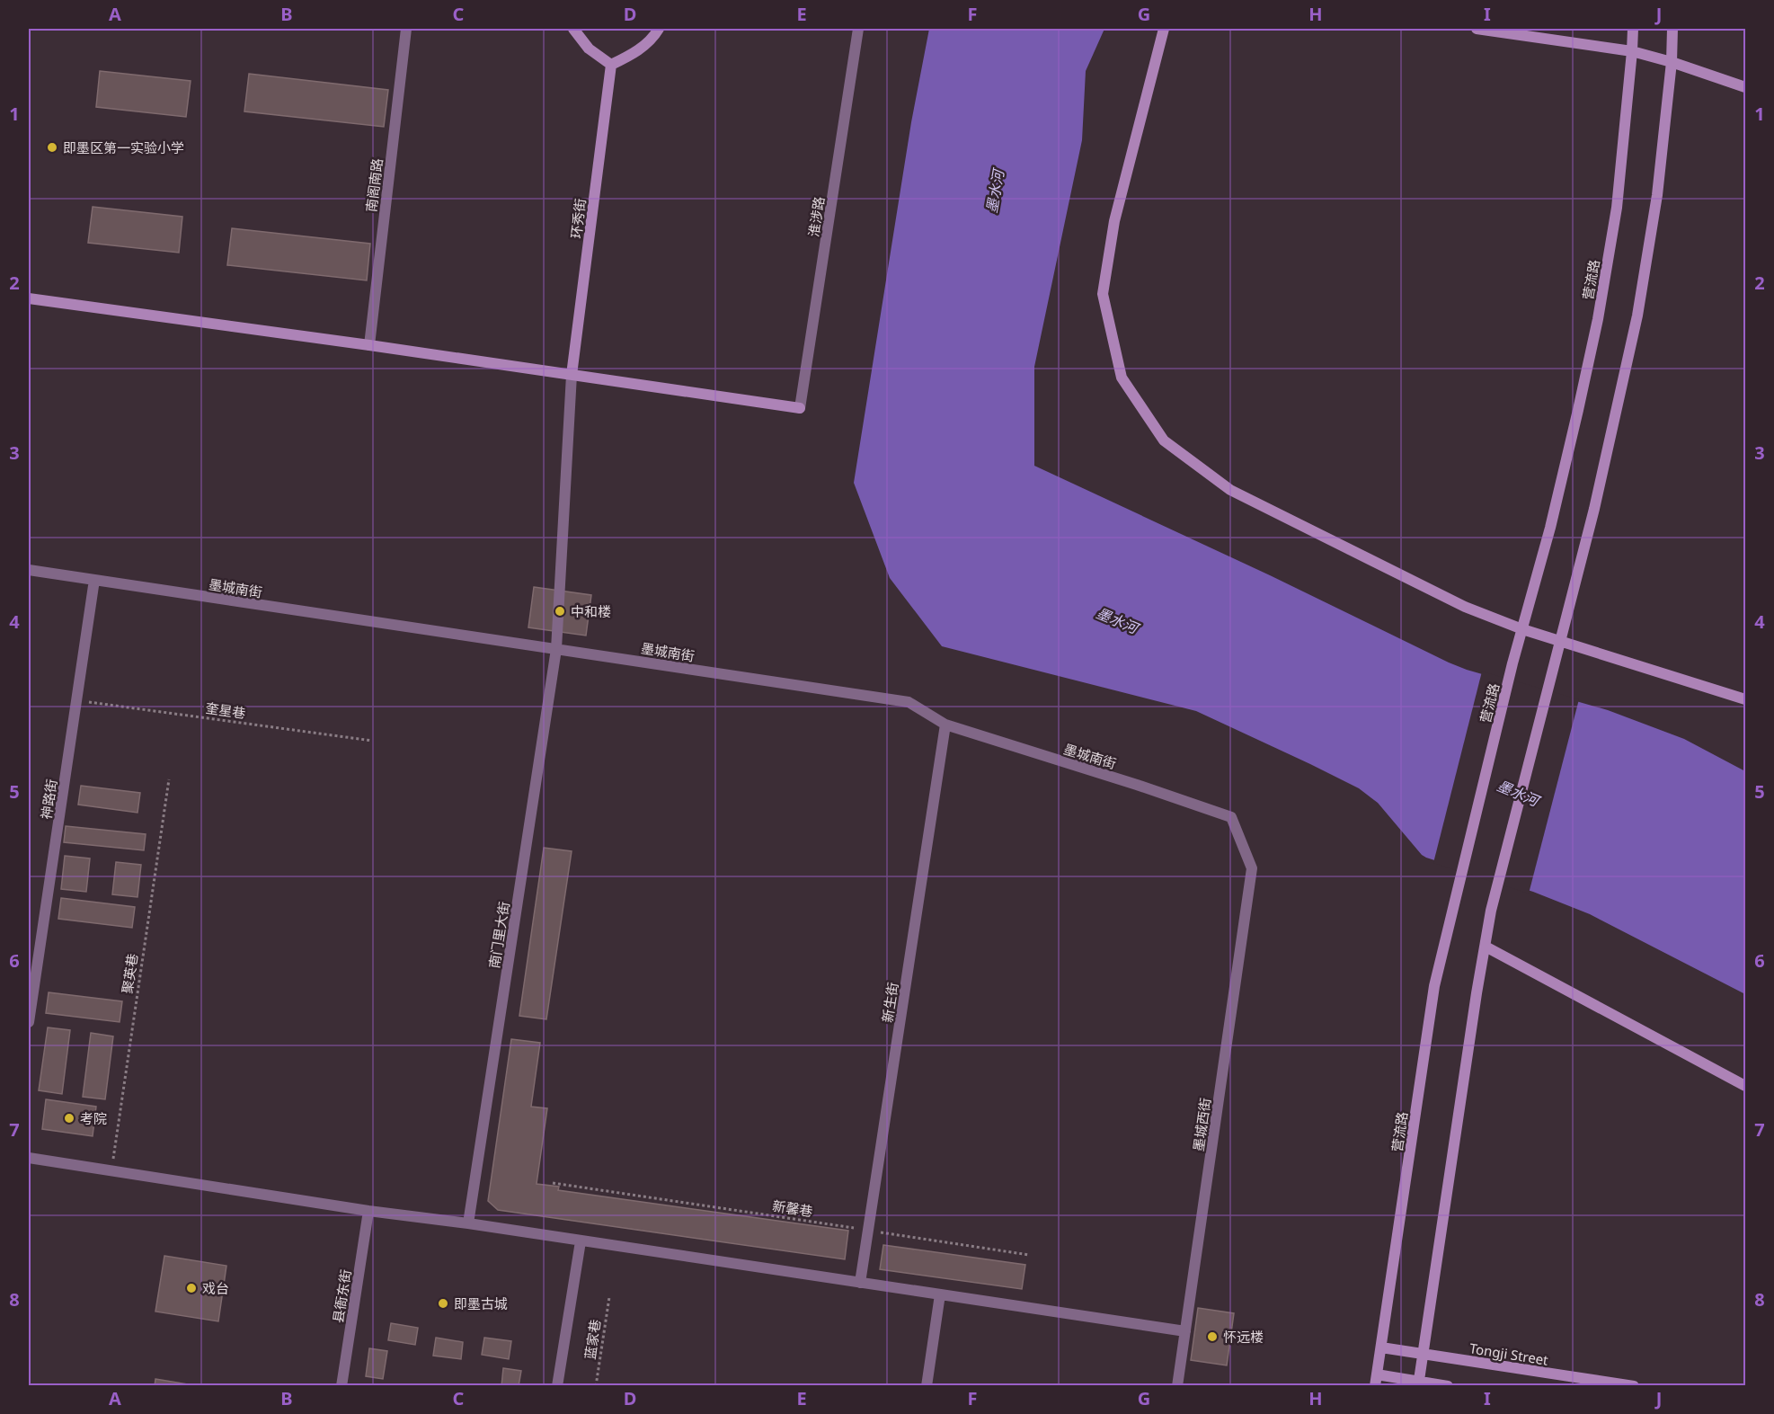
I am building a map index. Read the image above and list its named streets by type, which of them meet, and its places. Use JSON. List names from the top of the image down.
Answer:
{
  "streets": {
    "street": [
      "南阁南路",
      "淮涉路",
      "环秀街",
      "营流路",
      "墨城南街",
      "神路街",
      "南门里大街",
      "新生街",
      "墨城西街",
      "县衙东街",
      "Tongji Street"
    ],
    "path": [
      "奎星巷",
      "聚英巷",
      "新馨巷",
      "蓝家巷"
    ]
  },
  "crossings": [
    ["淮涉路", "环秀街"],
    ["淮涉路", "南门里大街"],
    ["环秀街", "南门里大街"],
    ["营流路", "Tongji Street"],
    ["墨城南街", "神路街"],
    ["墨城南街", "南门里大街"],
    ["墨城南街", "新生街"],
    ["墨城南街", "墨城西街"],
    ["奎星巷", "神路街"],
    ["新生街", "新馨巷"]
  ],
  "water": ["墨水河"],
  "places": [
    "即墨区第一实验小学",
    "中和楼",
    "考院",
    "戏台",
    "即墨古城",
    "怀远楼"
  ],
  "grid": {
    "columns": [
      "A",
      "B",
      "C",
      "D",
      "E",
      "F",
      "G",
      "H",
      "I",
      "J"
    ],
    "rows": [
      "1",
      "2",
      "3",
      "4",
      "5",
      "6",
      "7",
      "8"
    ]
  }
}
